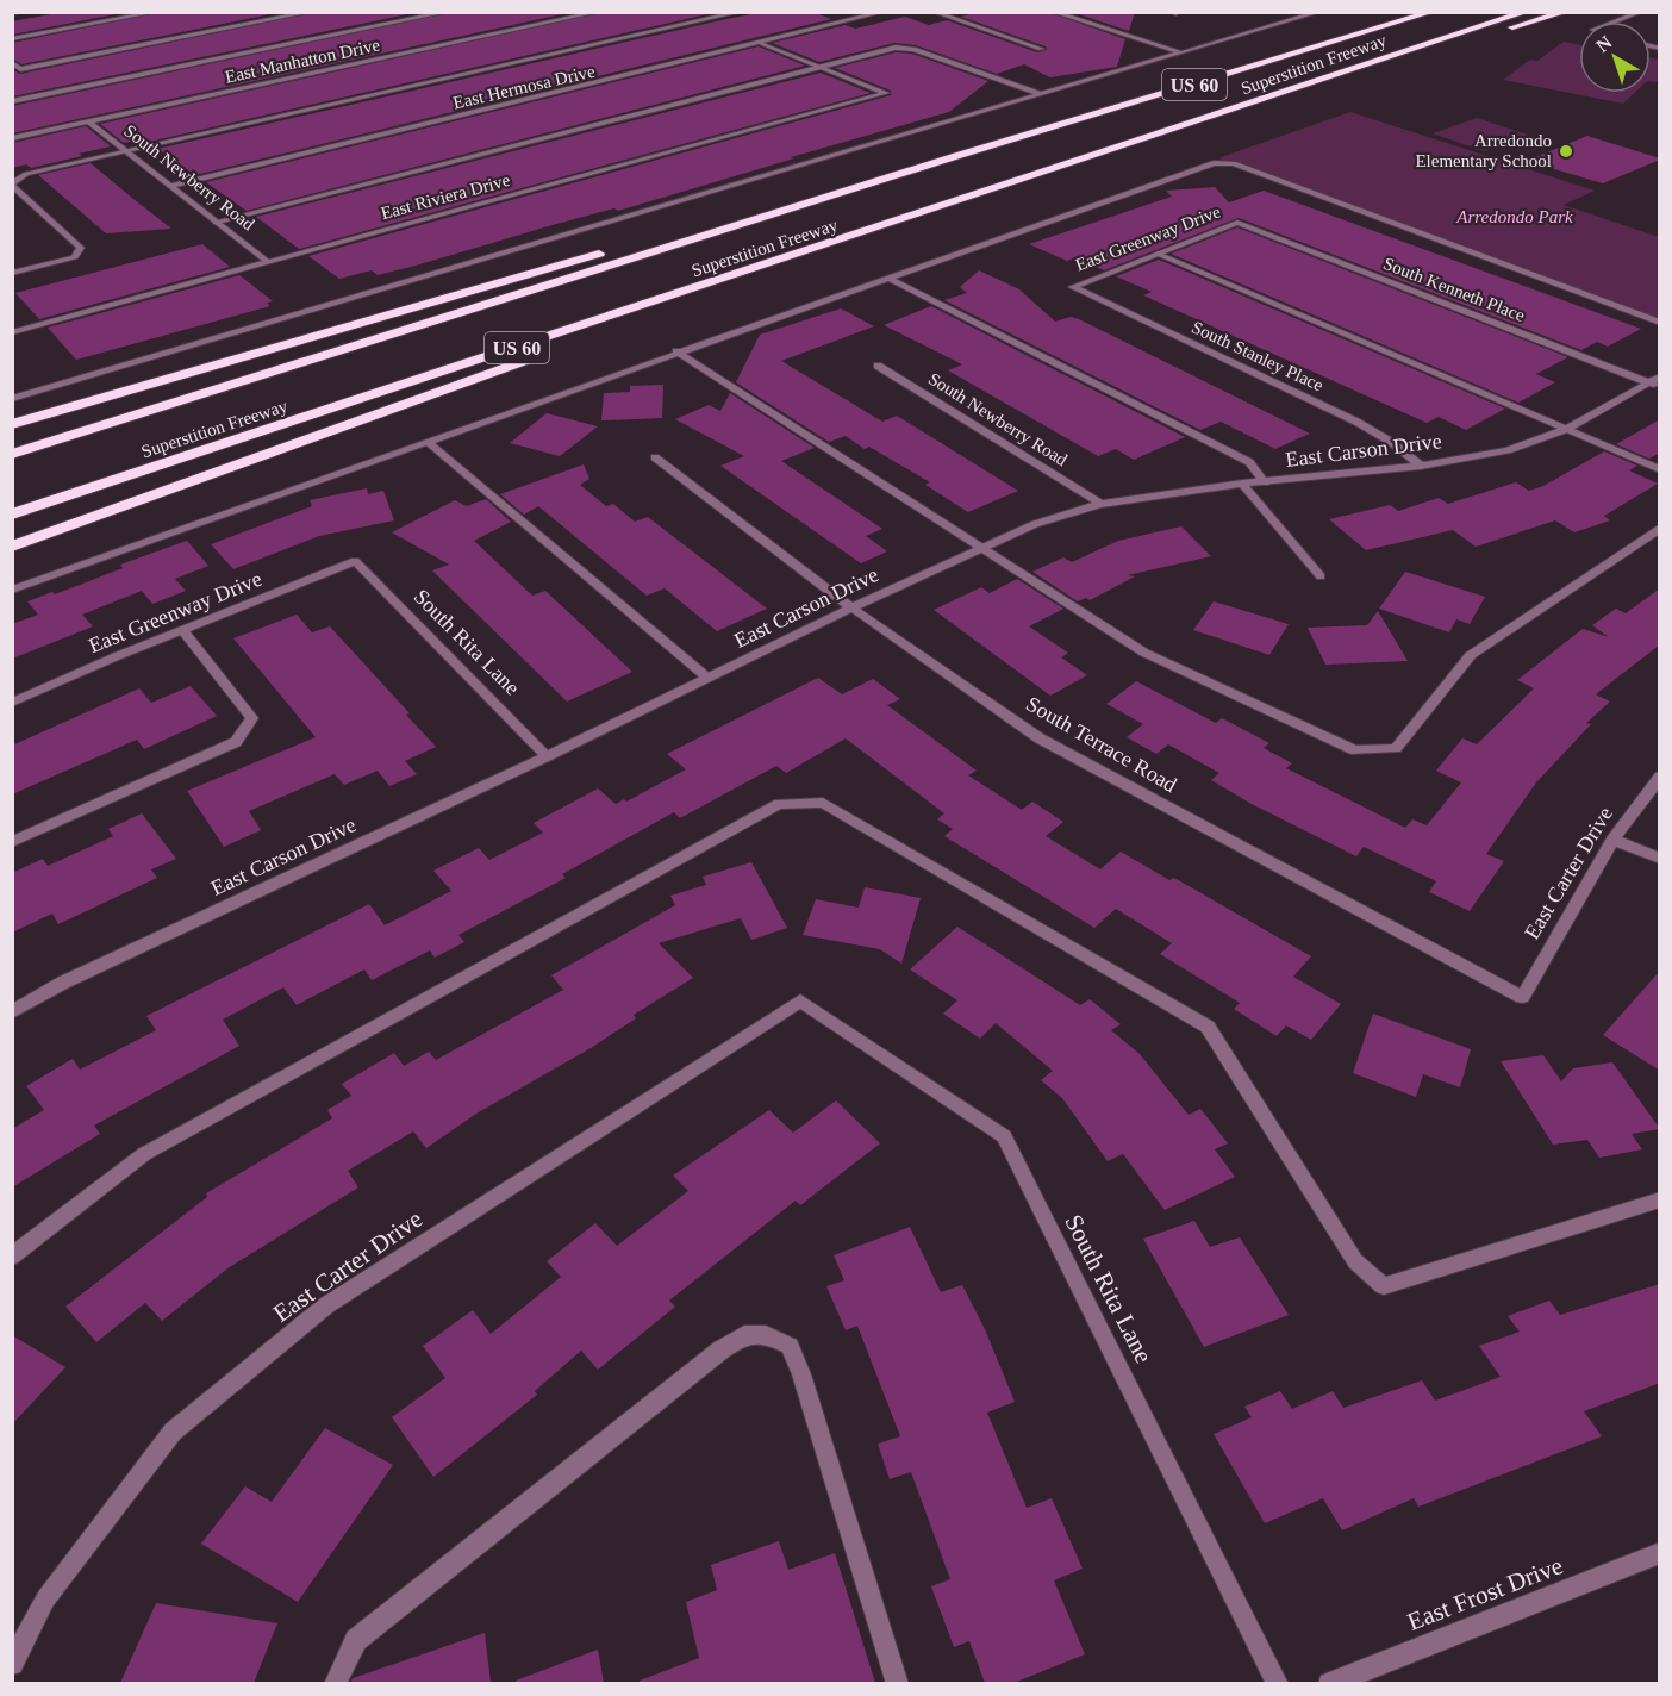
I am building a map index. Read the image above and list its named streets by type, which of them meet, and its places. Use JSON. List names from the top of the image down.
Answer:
{
  "streets": {
    "highway": ["Superstition Freeway", "US 60"],
    "street": [
      "East Manhatton Drive",
      "East Hermosa Drive",
      "South Newberry Road",
      "East Riviera Drive",
      "East Greenway Drive",
      "South Kenneth Place",
      "South Stanley Place",
      "East Carson Drive",
      "South Rita Lane",
      "South Terrace Road",
      "East Carter Drive",
      "East Frost Drive"
    ]
  },
  "crossings": [
    ["East Manhatton Drive", "South Newberry Road"],
    ["East Hermosa Drive", "South Newberry Road"],
    ["South Newberry Road", "East Riviera Drive"],
    ["South Newberry Road", "East Carson Drive"],
    ["East Greenway Drive", "South Kenneth Place"],
    ["East Greenway Drive", "South Stanley Place"],
    ["East Greenway Drive", "South Rita Lane"],
    ["South Kenneth Place", "East Carson Drive"],
    ["South Stanley Place", "East Carson Drive"],
    ["East Carson Drive", "South Rita Lane"],
    ["East Carson Drive", "South Terrace Road"],
    ["South Rita Lane", "East Carter Drive"],
    ["South Terrace Road", "East Carter Drive"]
  ],
  "parks": ["Arredondo Park"],
  "places": ["Arredondo Elementary School"],
  "north": "top left"
}
